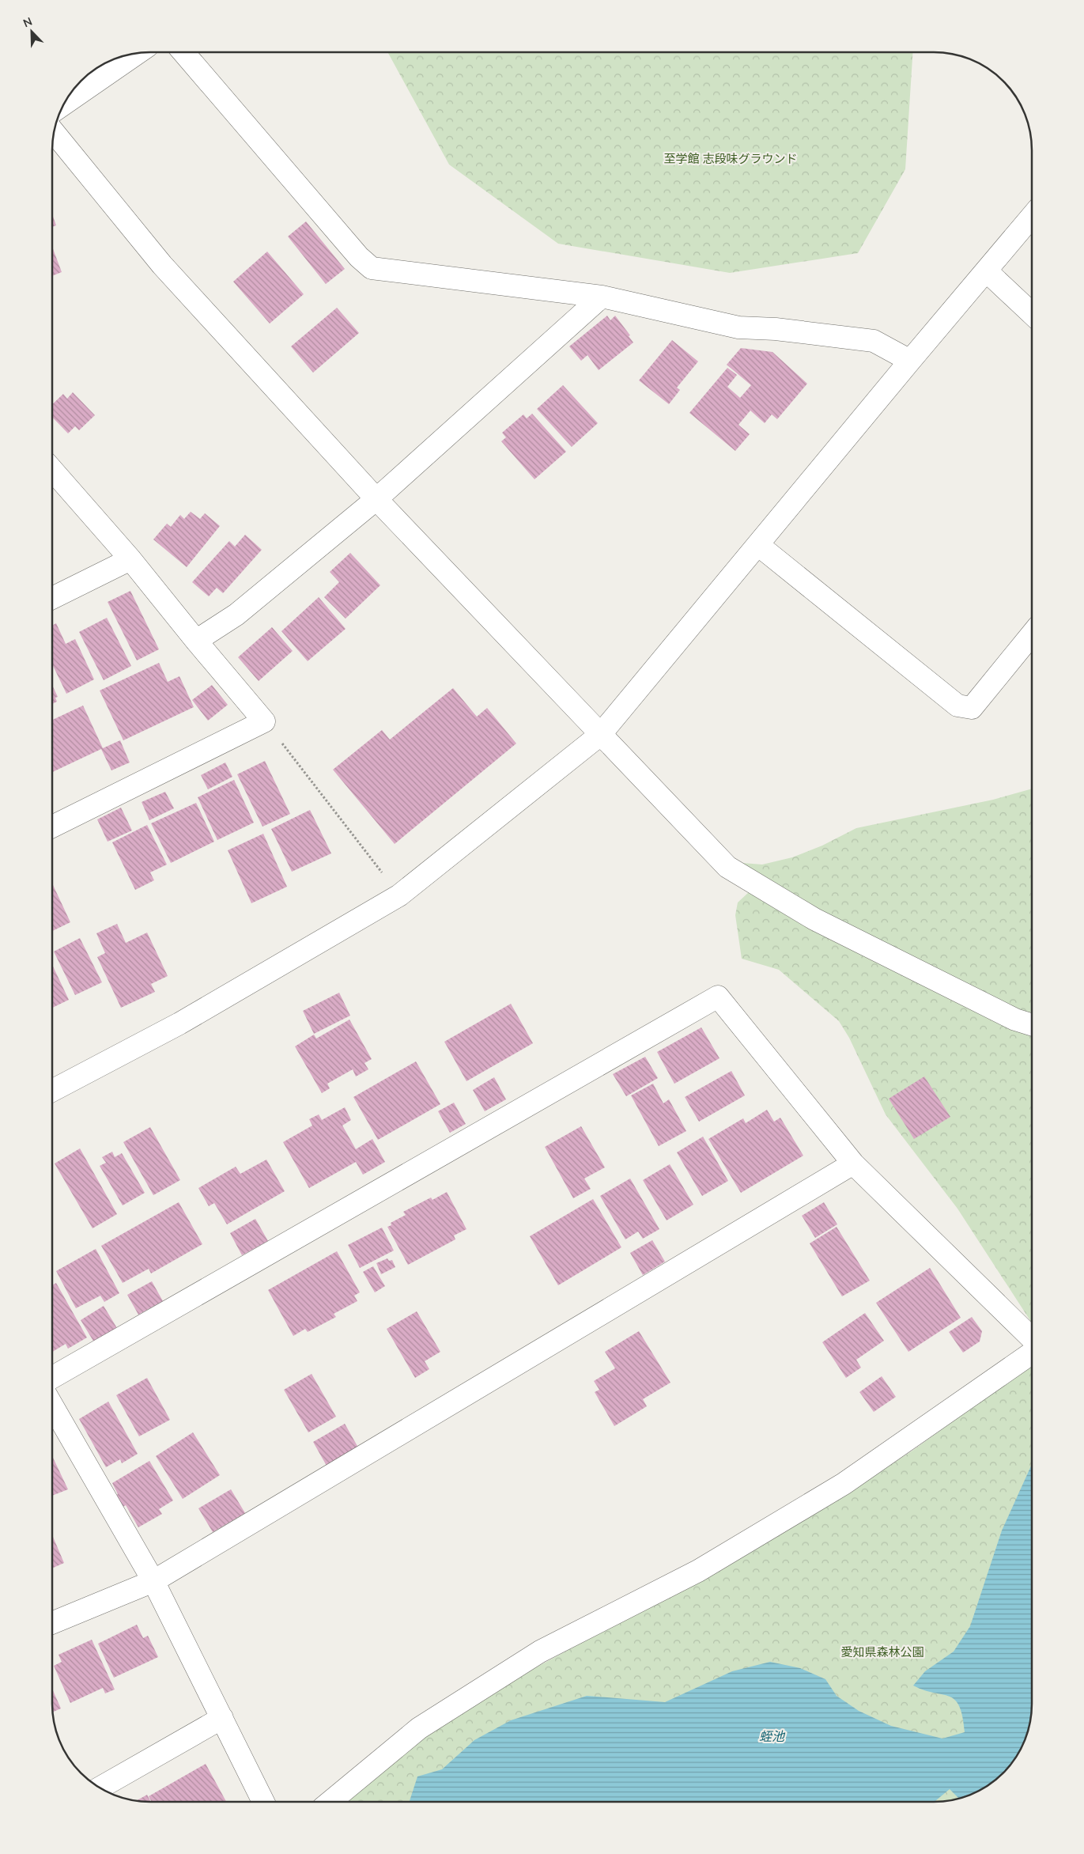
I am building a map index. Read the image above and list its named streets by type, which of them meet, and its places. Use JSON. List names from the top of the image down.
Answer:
{
  "water": ["蛭池"],
  "parks": ["至学館 志段味グラウンド", "愛知県森林公園"],
  "north": "top left"
}
